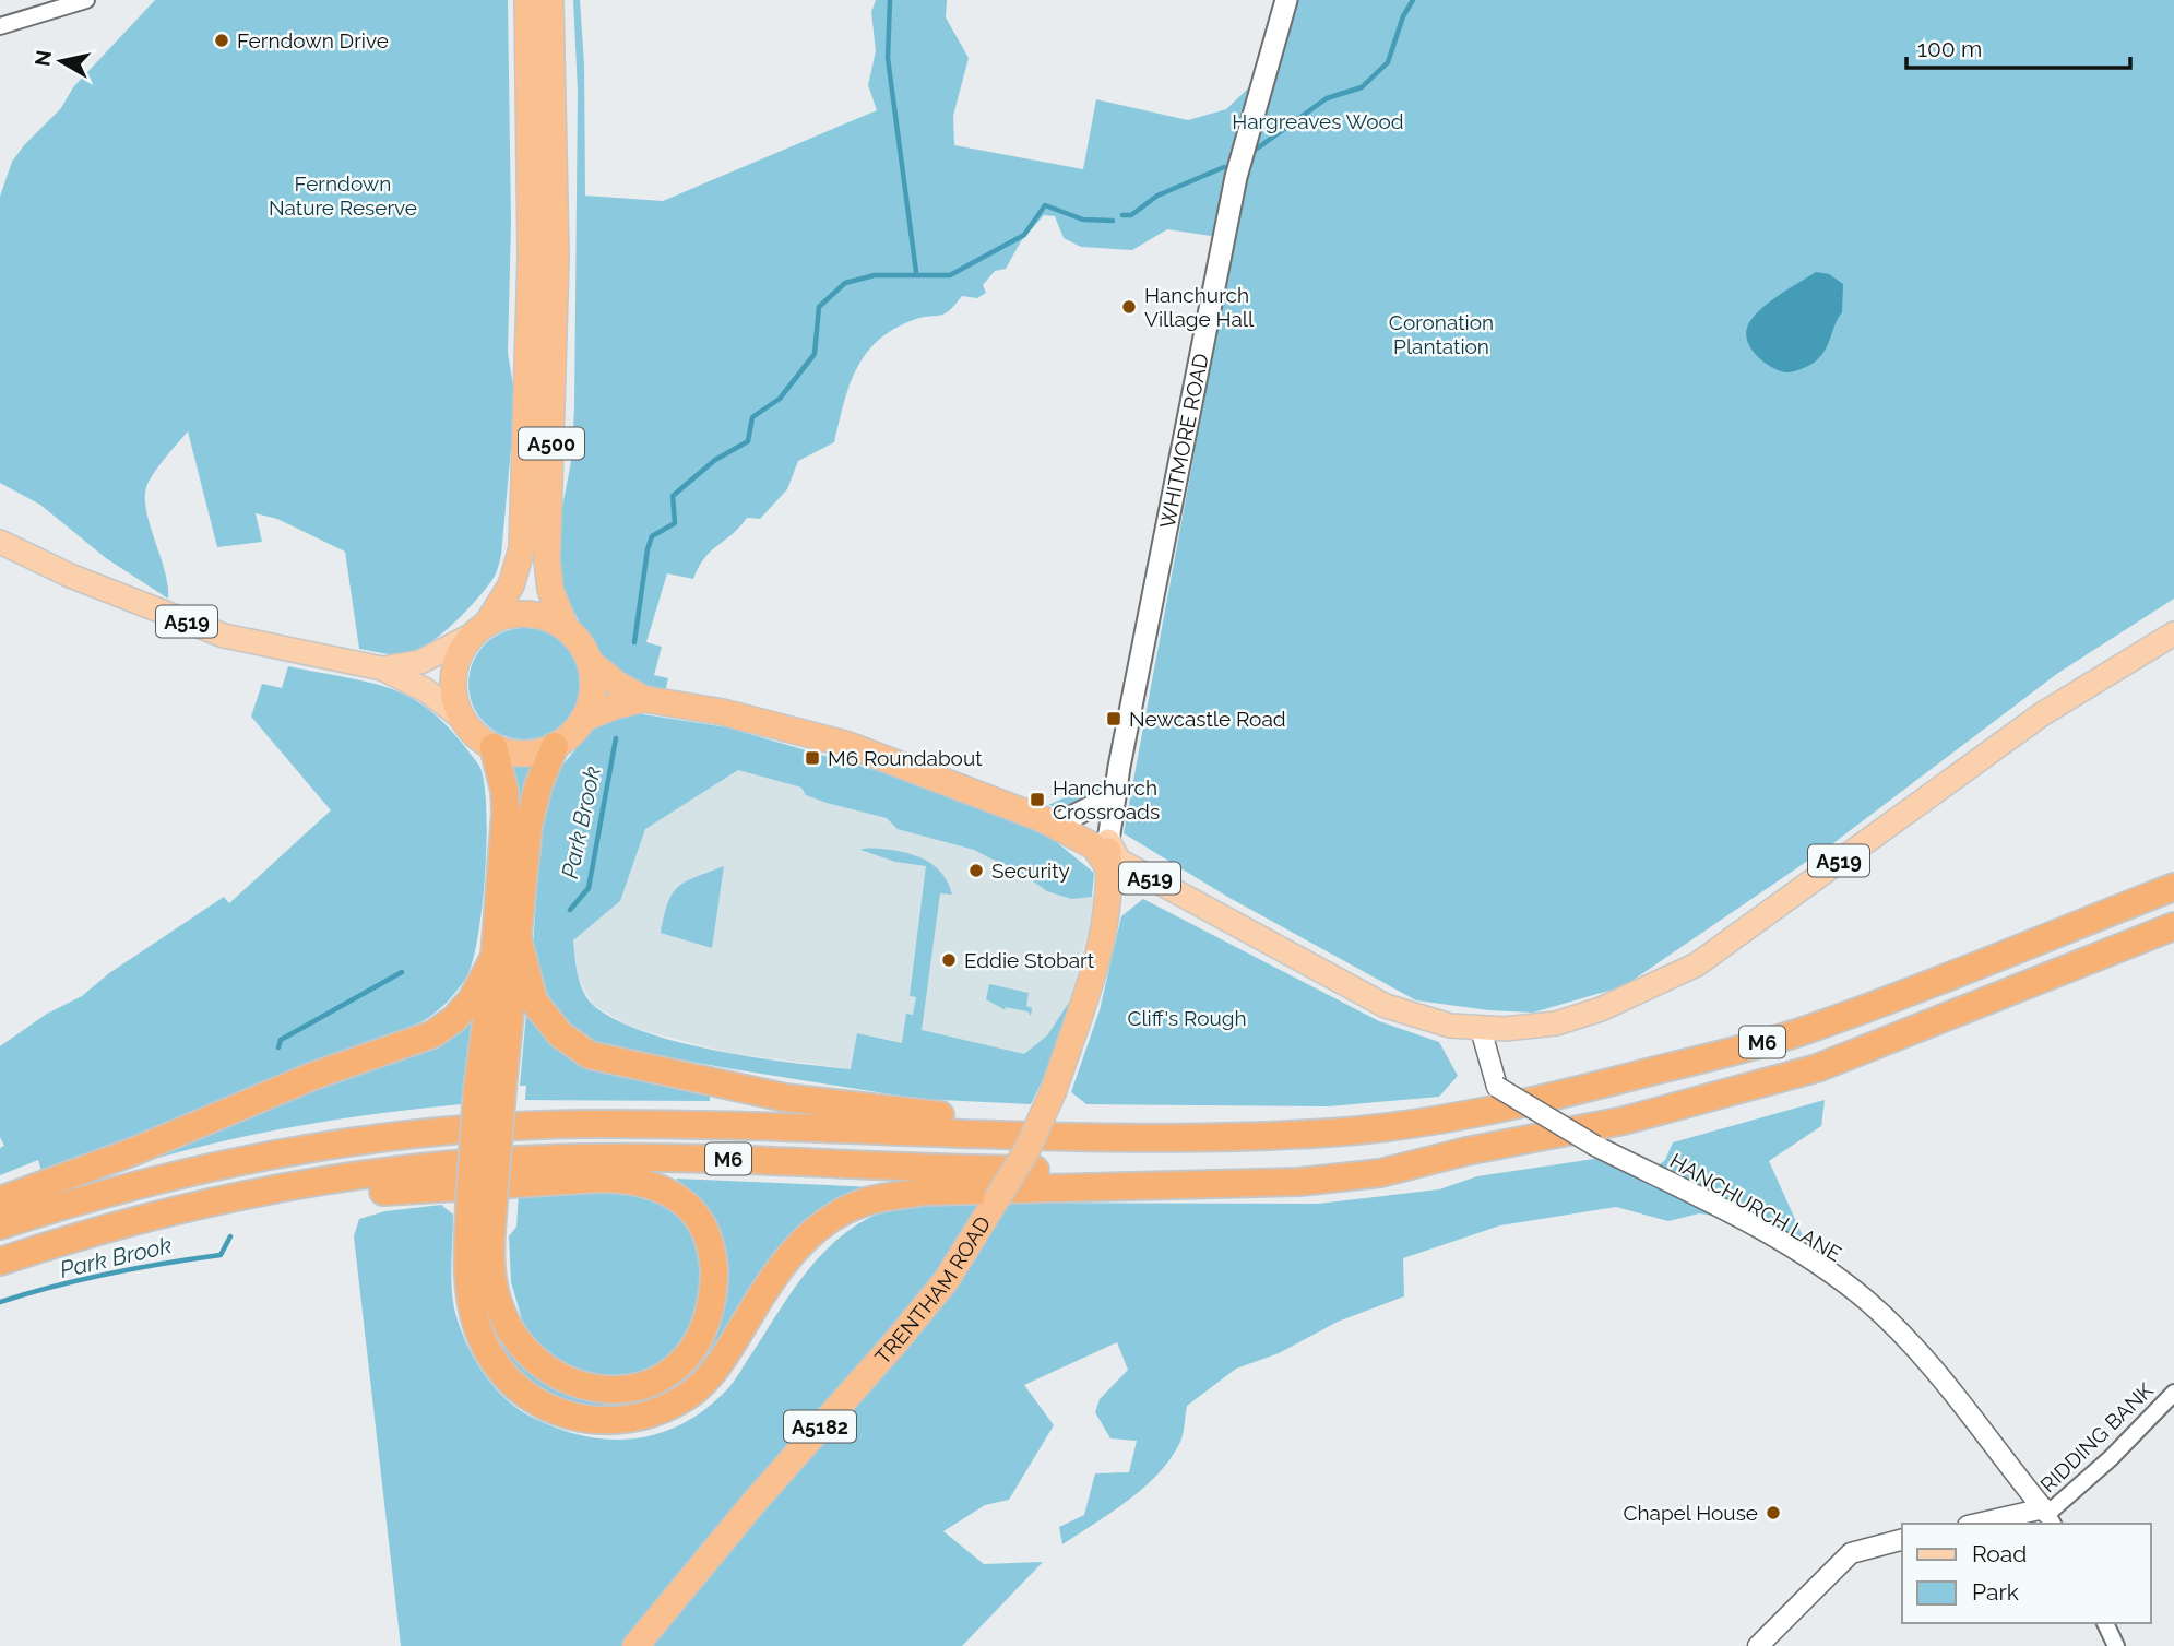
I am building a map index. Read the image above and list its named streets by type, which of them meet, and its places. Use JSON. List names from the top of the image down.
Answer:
{
  "streets": {
    "highway": [
      "A500",
      "A519",
      "M6",
      "TRENTHAM ROAD",
      "A5182"
    ],
    "main road": ["WHITMORE ROAD"],
    "street": ["HANCHURCH LANE", "RIDDING BANK"]
  },
  "crossings": [
    ["WHITMORE ROAD", "A519"],
    ["WHITMORE ROAD", "A5182"],
    ["A500", "A519"],
    ["A500", "M6"],
    ["A519", "M6"],
    ["A519", "HANCHURCH LANE"],
    ["A519", "TRENTHAM ROAD"],
    ["A519", "A5182"],
    ["HANCHURCH LANE", "RIDDING BANK"],
    ["TRENTHAM ROAD", "A5182"]
  ],
  "water": ["Park Brook"],
  "parks": [
    "Hargreaves Wood",
    "Ferndown Nature Reserve",
    "Coronation Plantation",
    "Cliff's Rough"
  ],
  "places": {
    "other": [
      "Ferndown Drive",
      "Hanchurch Village Hall",
      "Security",
      "Eddie Stobart",
      "Chapel House"
    ],
    "transit": ["Newcastle Road", "M6 Roundabout", "Hanchurch Crossroads"]
  },
  "legend": ["Road", "Park"],
  "scale_bar": "100 m",
  "north": "left"
}
